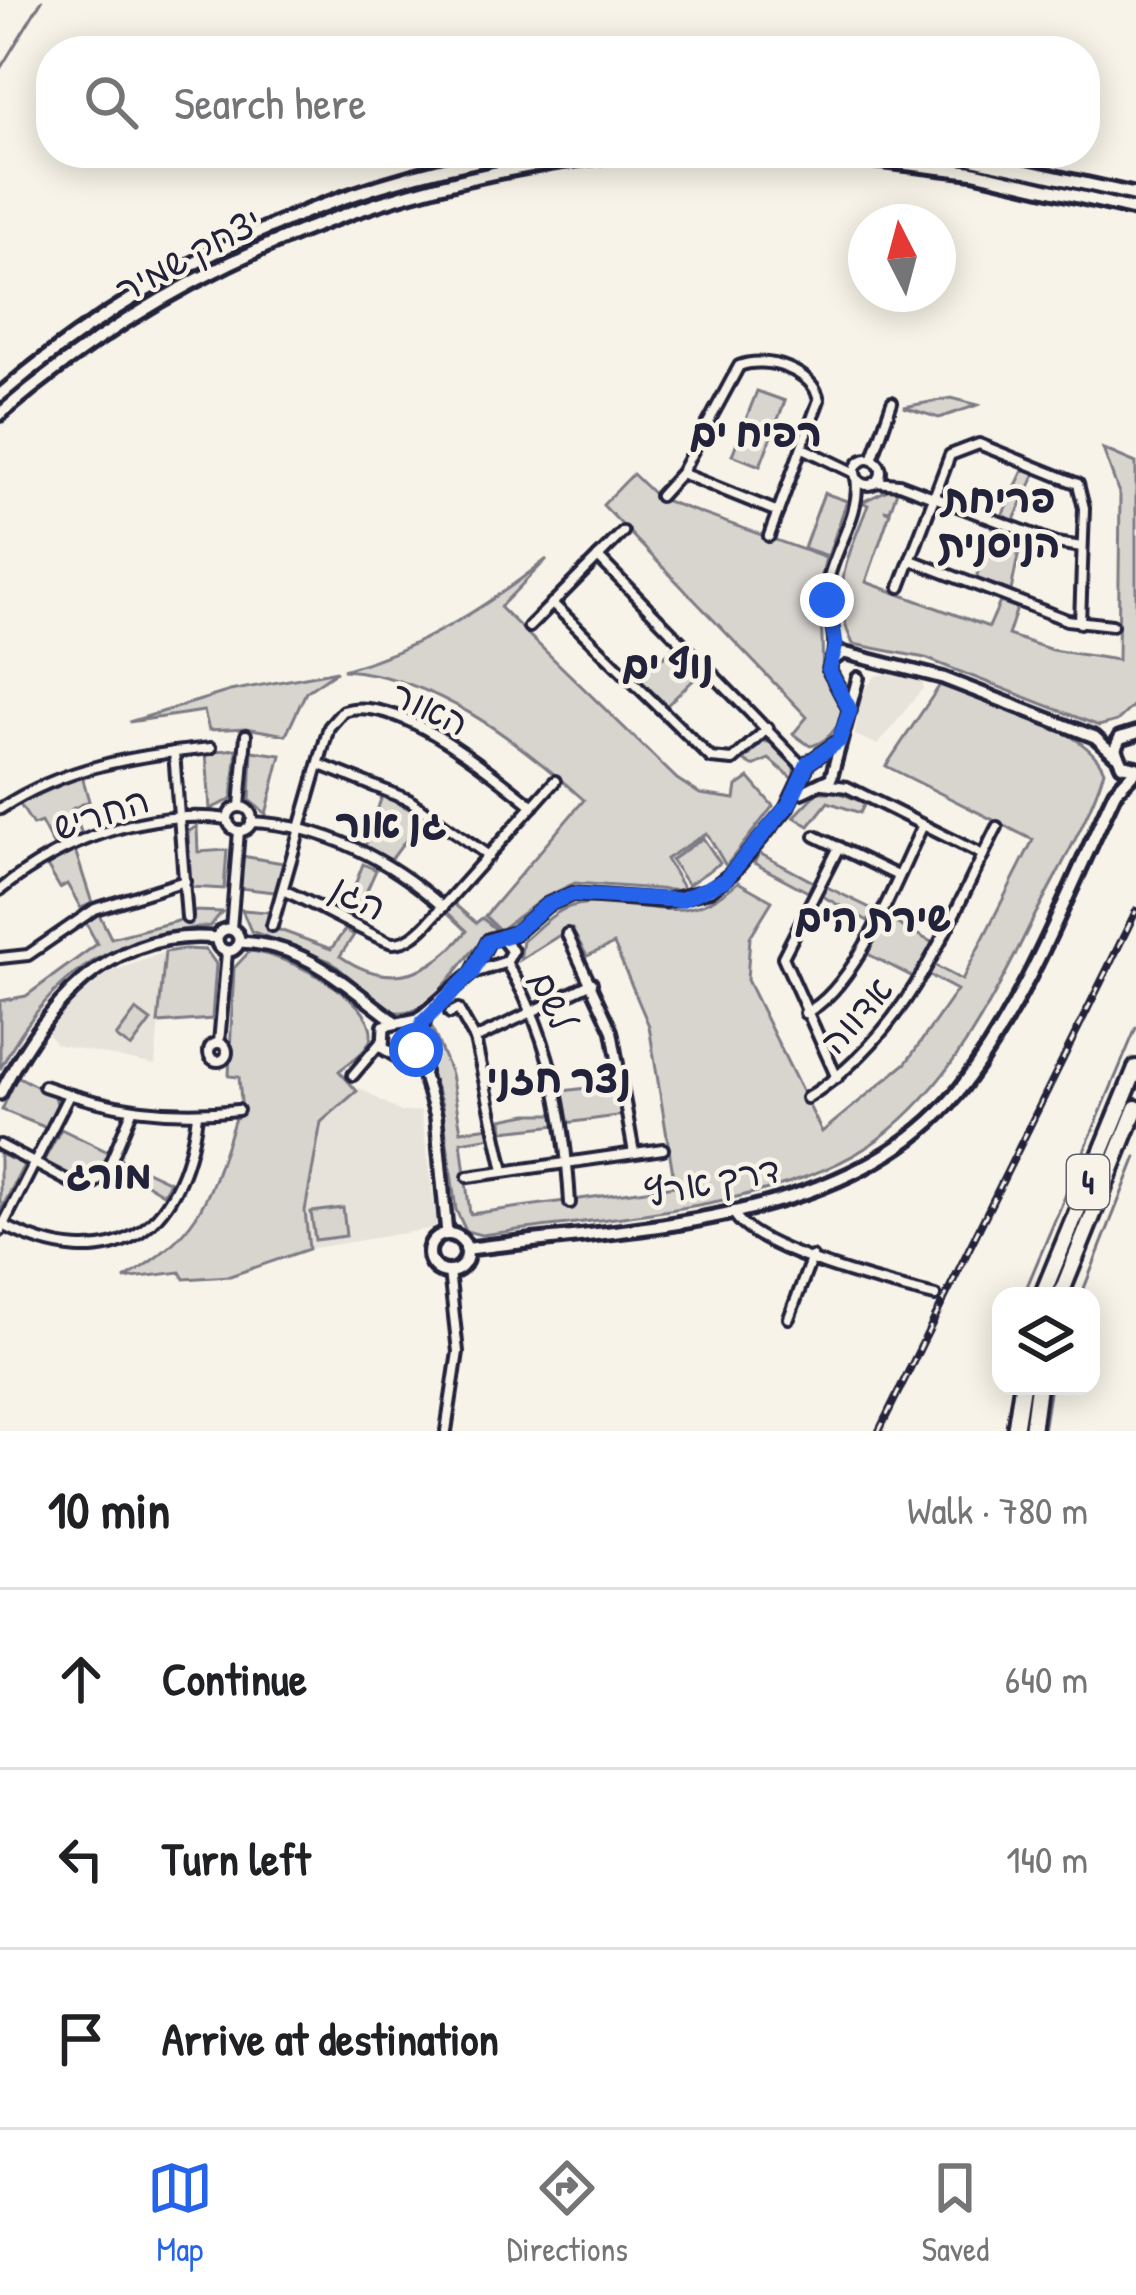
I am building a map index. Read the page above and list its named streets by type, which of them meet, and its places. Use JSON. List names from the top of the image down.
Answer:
{
  "streets": {
    "highway": ["4"],
    "main road": ["יצחק שמיר", "דרך ארץ"],
    "street": [
      "האור",
      "החריש",
      "הגן",
      "לשם",
      "אדווה"
    ]
  },
  "crossings": [
    ["האור", "הגן"]
  ],
  "districts": [
    "רפיח ים",
    "פריחת הניסנית",
    "נוף ים",
    "גן אור",
    "שירת הים",
    "נצר חזני",
    "מורג"
  ],
  "north": "top",
  "page": {
    "search": "Search here",
    "heading": ["10 min", "Walk · 780 m"],
    "list": [
      ["Continue", "640 m"],
      ["Turn left", "140 m"],
      "Arrive at destination"
    ],
    "nav": ["Map", "Directions", "Saved"]
  }
}
